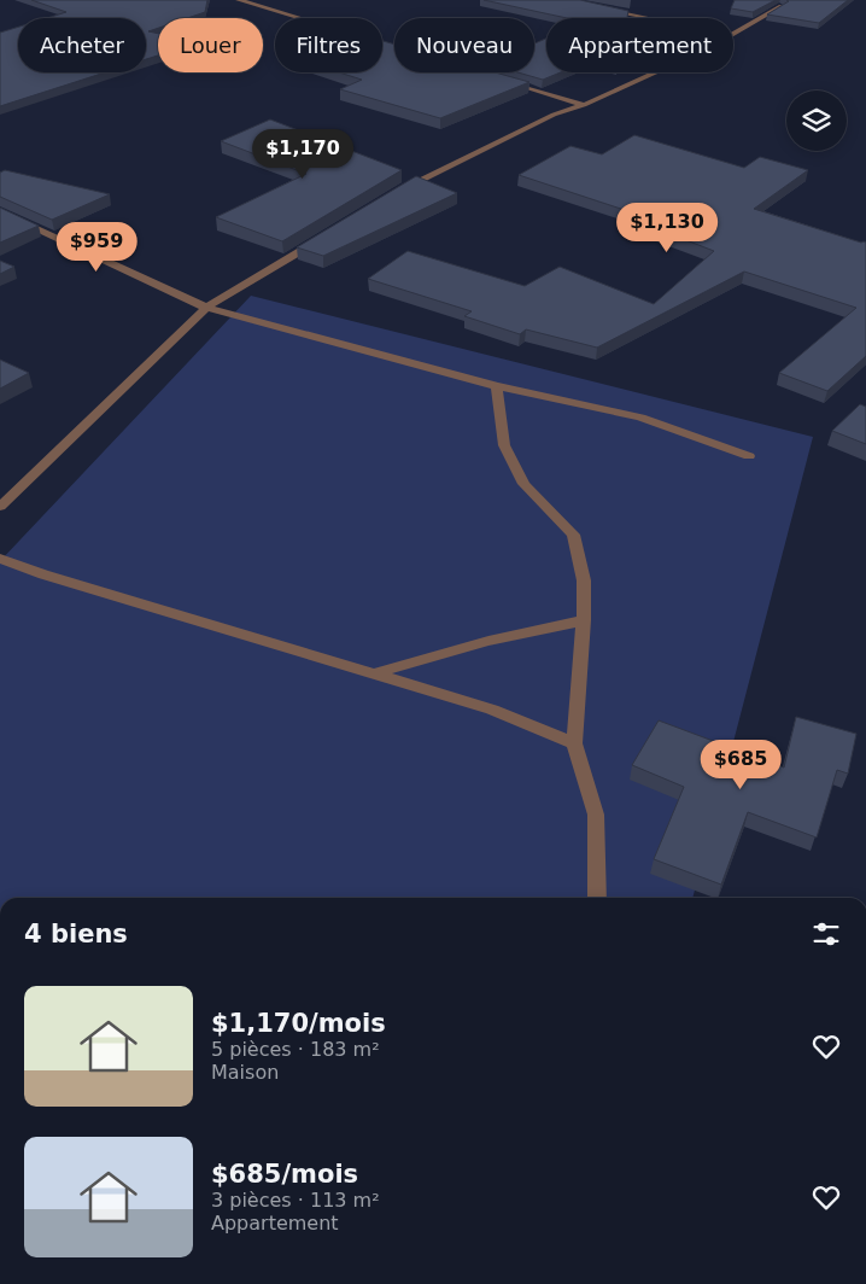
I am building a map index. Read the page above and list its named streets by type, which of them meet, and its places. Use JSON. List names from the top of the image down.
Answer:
{
  "page": {
    "chip": [
      "Acheter",
      "Louer",
      "Filtres",
      "Nouveau",
      "Appartement"
    ],
    "price": [
      "$1,170",
      "$1,130",
      "$959",
      "$685"
    ],
    "heading": "4 biens",
    "list": [
      {
        "name": "$1,170/mois",
        "note": "5 pièces · 183 m² · Maison"
      },
      {
        "name": "$685/mois",
        "note": "3 pièces · 113 m² · Appartement"
      }
    ]
  }
}
